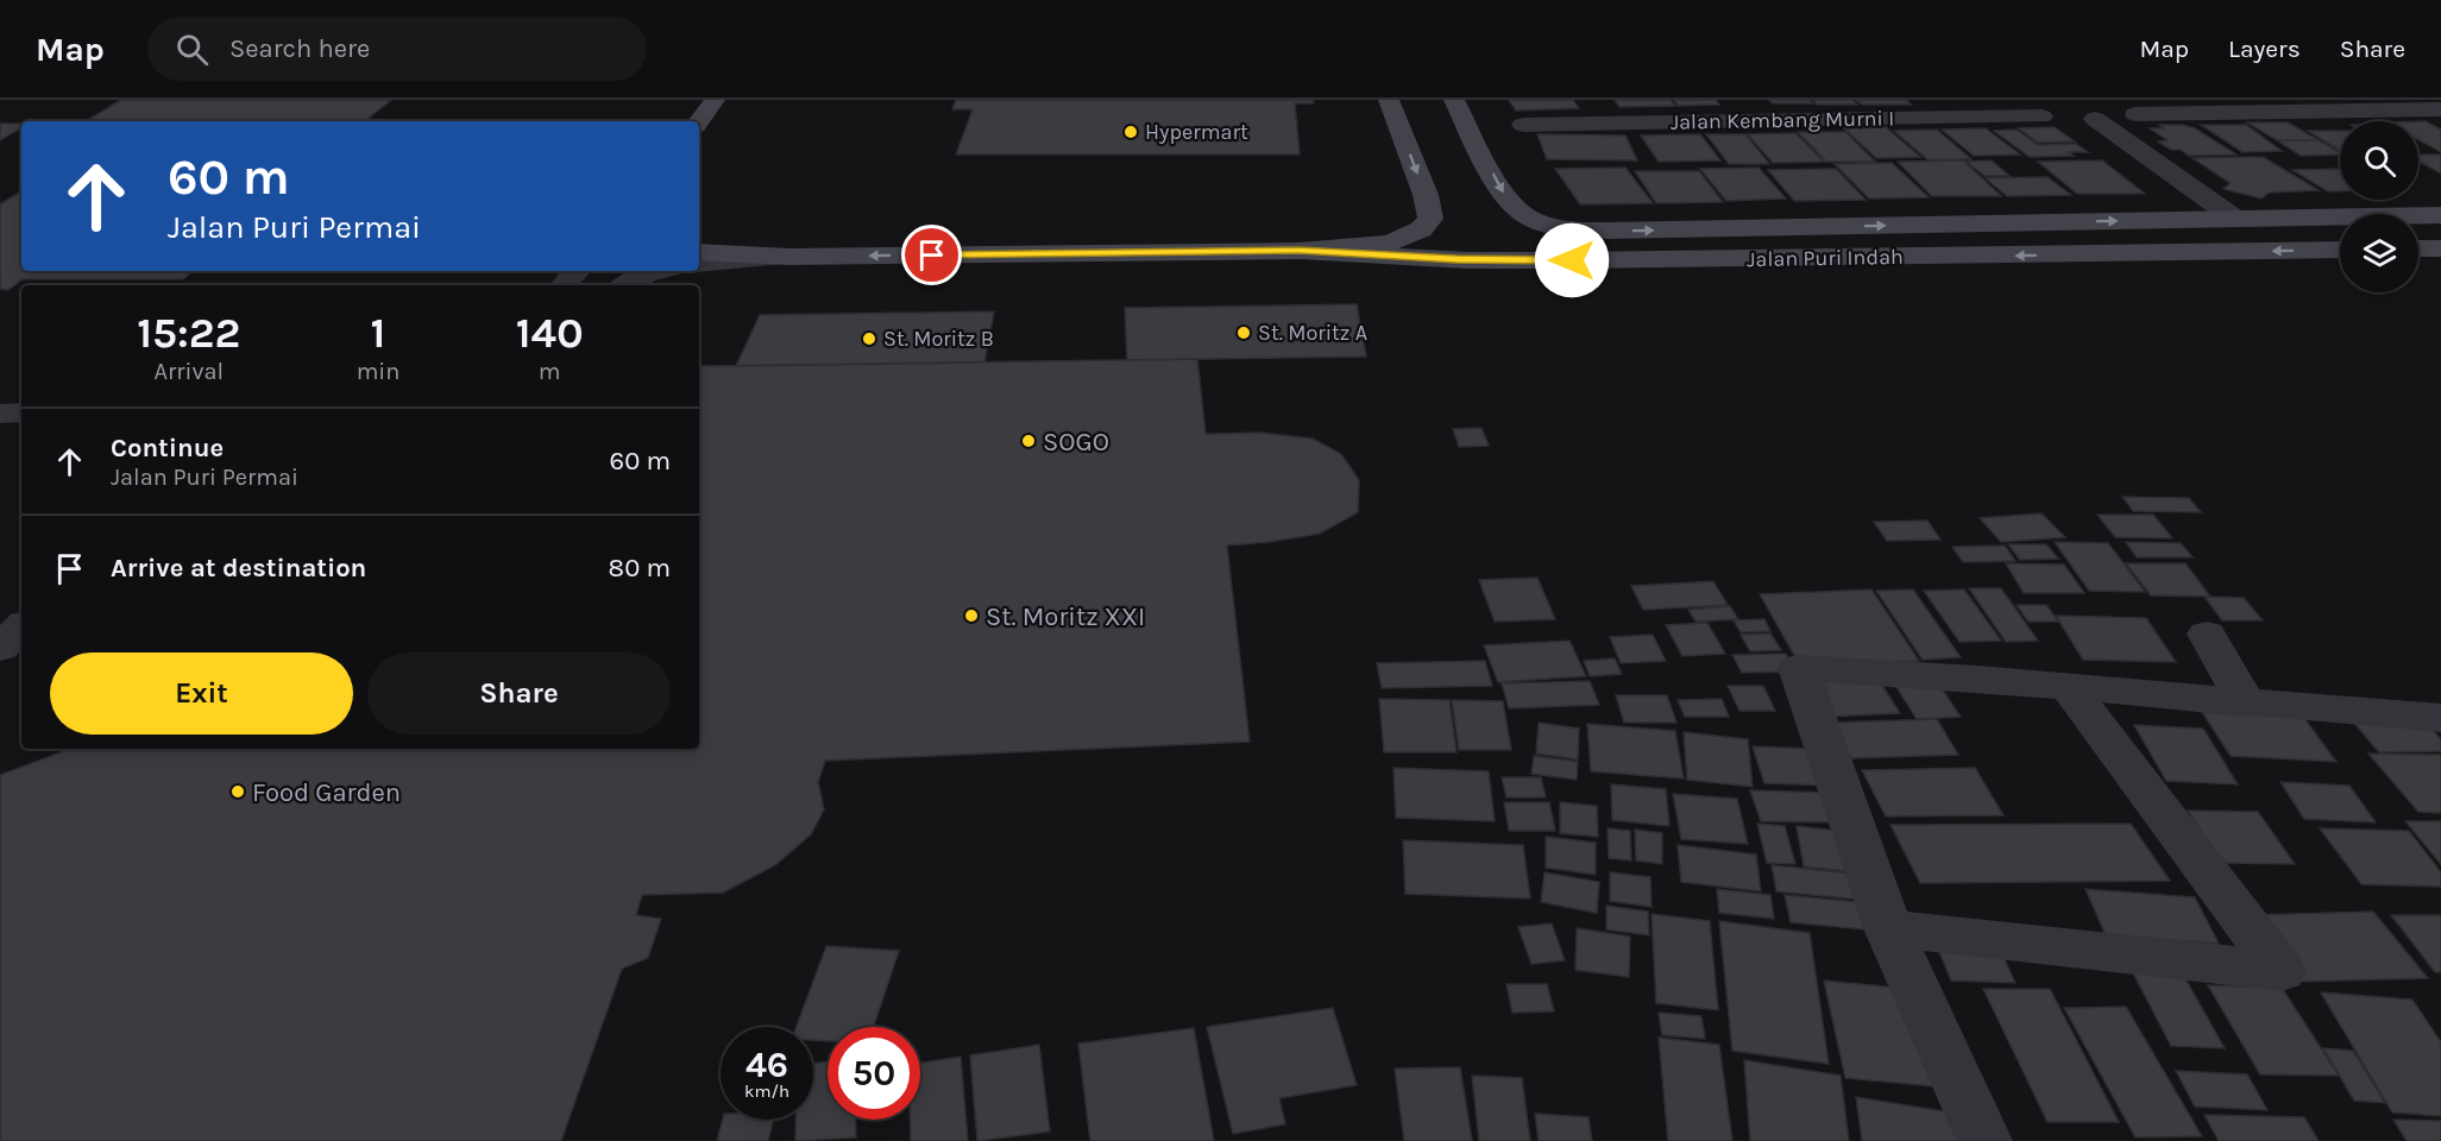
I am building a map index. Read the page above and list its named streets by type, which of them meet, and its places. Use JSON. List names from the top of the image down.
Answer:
{
  "streets": {
    "main road": ["Jalan Puri Indah"],
    "street": ["Jalan Kembang Murni I"]
  },
  "places": [
    "Hypermart",
    "St. Moritz A",
    "St. Moritz B",
    "SOGO",
    "St. Moritz XXI",
    "Food Garden"
  ],
  "page": {
    "header": "Map",
    "search": "Search here",
    "nav": ["Map", "Layers", "Share"],
    "turn": ["60 m", "Jalan Puri Permai"],
    "eta": [
      "15:22",
      "Arrival",
      "1",
      "min",
      "140",
      "m"
    ],
    "list": [
      {
        "name": "Continue",
        "note": "Jalan Puri Permai",
        "value": "60 m"
      },
      {
        "name": "Arrive at destination",
        "value": "80 m"
      }
    ],
    "buttons": ["Exit", "Share"],
    "speed": "46 km/h",
    "limit": "50"
  }
}
